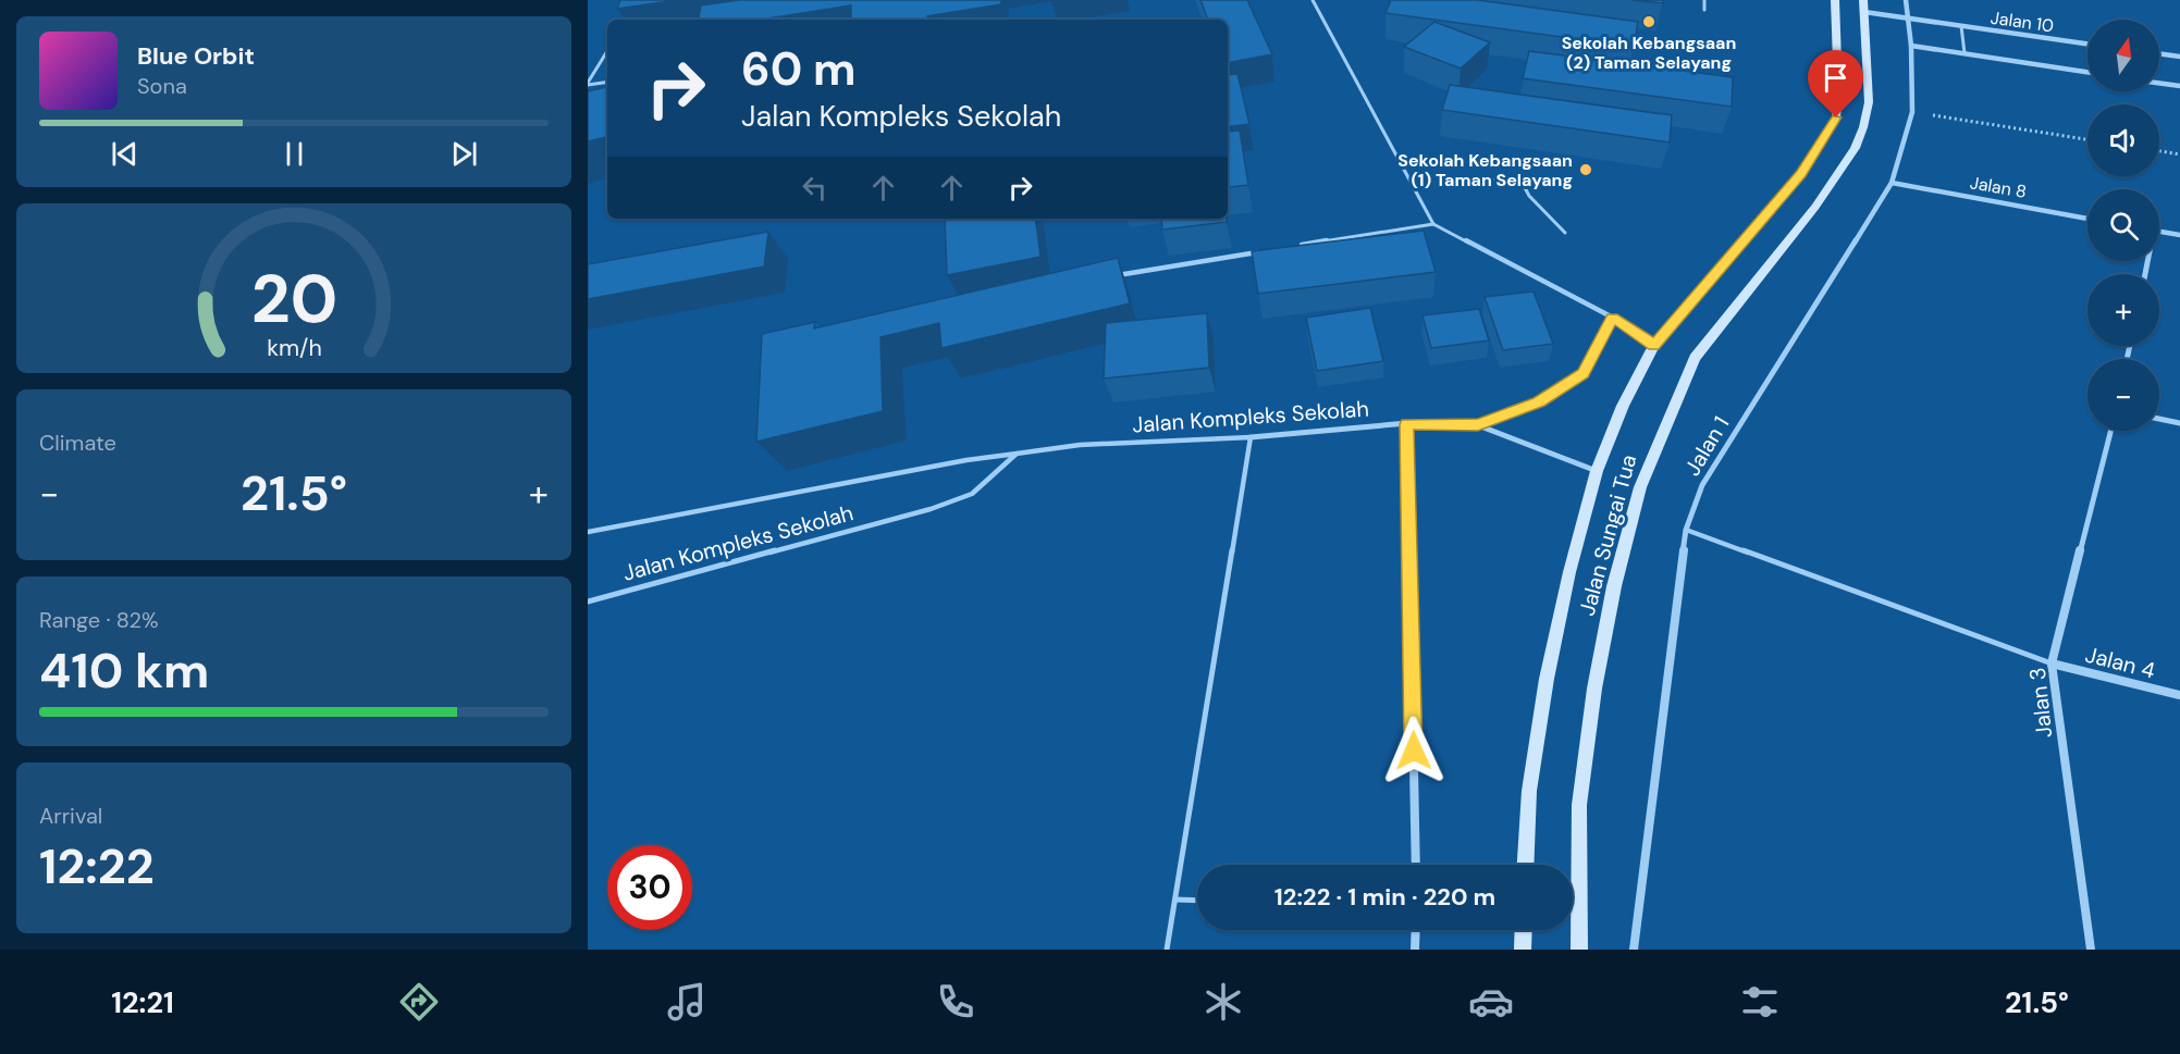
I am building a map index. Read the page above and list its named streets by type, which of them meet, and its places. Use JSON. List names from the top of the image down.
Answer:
{
  "streets": {
    "main road": ["Jalan Sungai Tua"],
    "street": [
      "Jalan 10",
      "Jalan 8",
      "Jalan Kompleks Sekolah",
      "Jalan 1",
      "Jalan 4",
      "Jalan 3"
    ]
  },
  "crossings": [
    ["Jalan 10", "Jalan 1"],
    ["Jalan 10", "Jalan Sungai Tua"],
    ["Jalan 8", "Jalan 1"],
    ["Jalan Kompleks Sekolah", "Jalan Sungai Tua"],
    ["Jalan 4", "Jalan 3"]
  ],
  "places": ["Sekolah Kebangsaan (2) Taman Selayang", "Sekolah Kebangsaan (1) Taman Selayang"],
  "north": "top",
  "page": {
    "map_buttons": ["+", "−"],
    "turn": ["60 m", "Jalan Kompleks Sekolah"],
    "song": ["Blue Orbit", "Sona"],
    "tile": [
      "Climate",
      ["Range · 82%", "410 km"],
      ["Arrival", "12:22"]
    ],
    "heat": ["−", "21.5°", "+"],
    "limit": "30",
    "trip": "12:22 · 1 min · 220 m",
    "tabs": ["12:21", "21.5°"],
    "gauge": ["20", "km/h"]
  }
}
